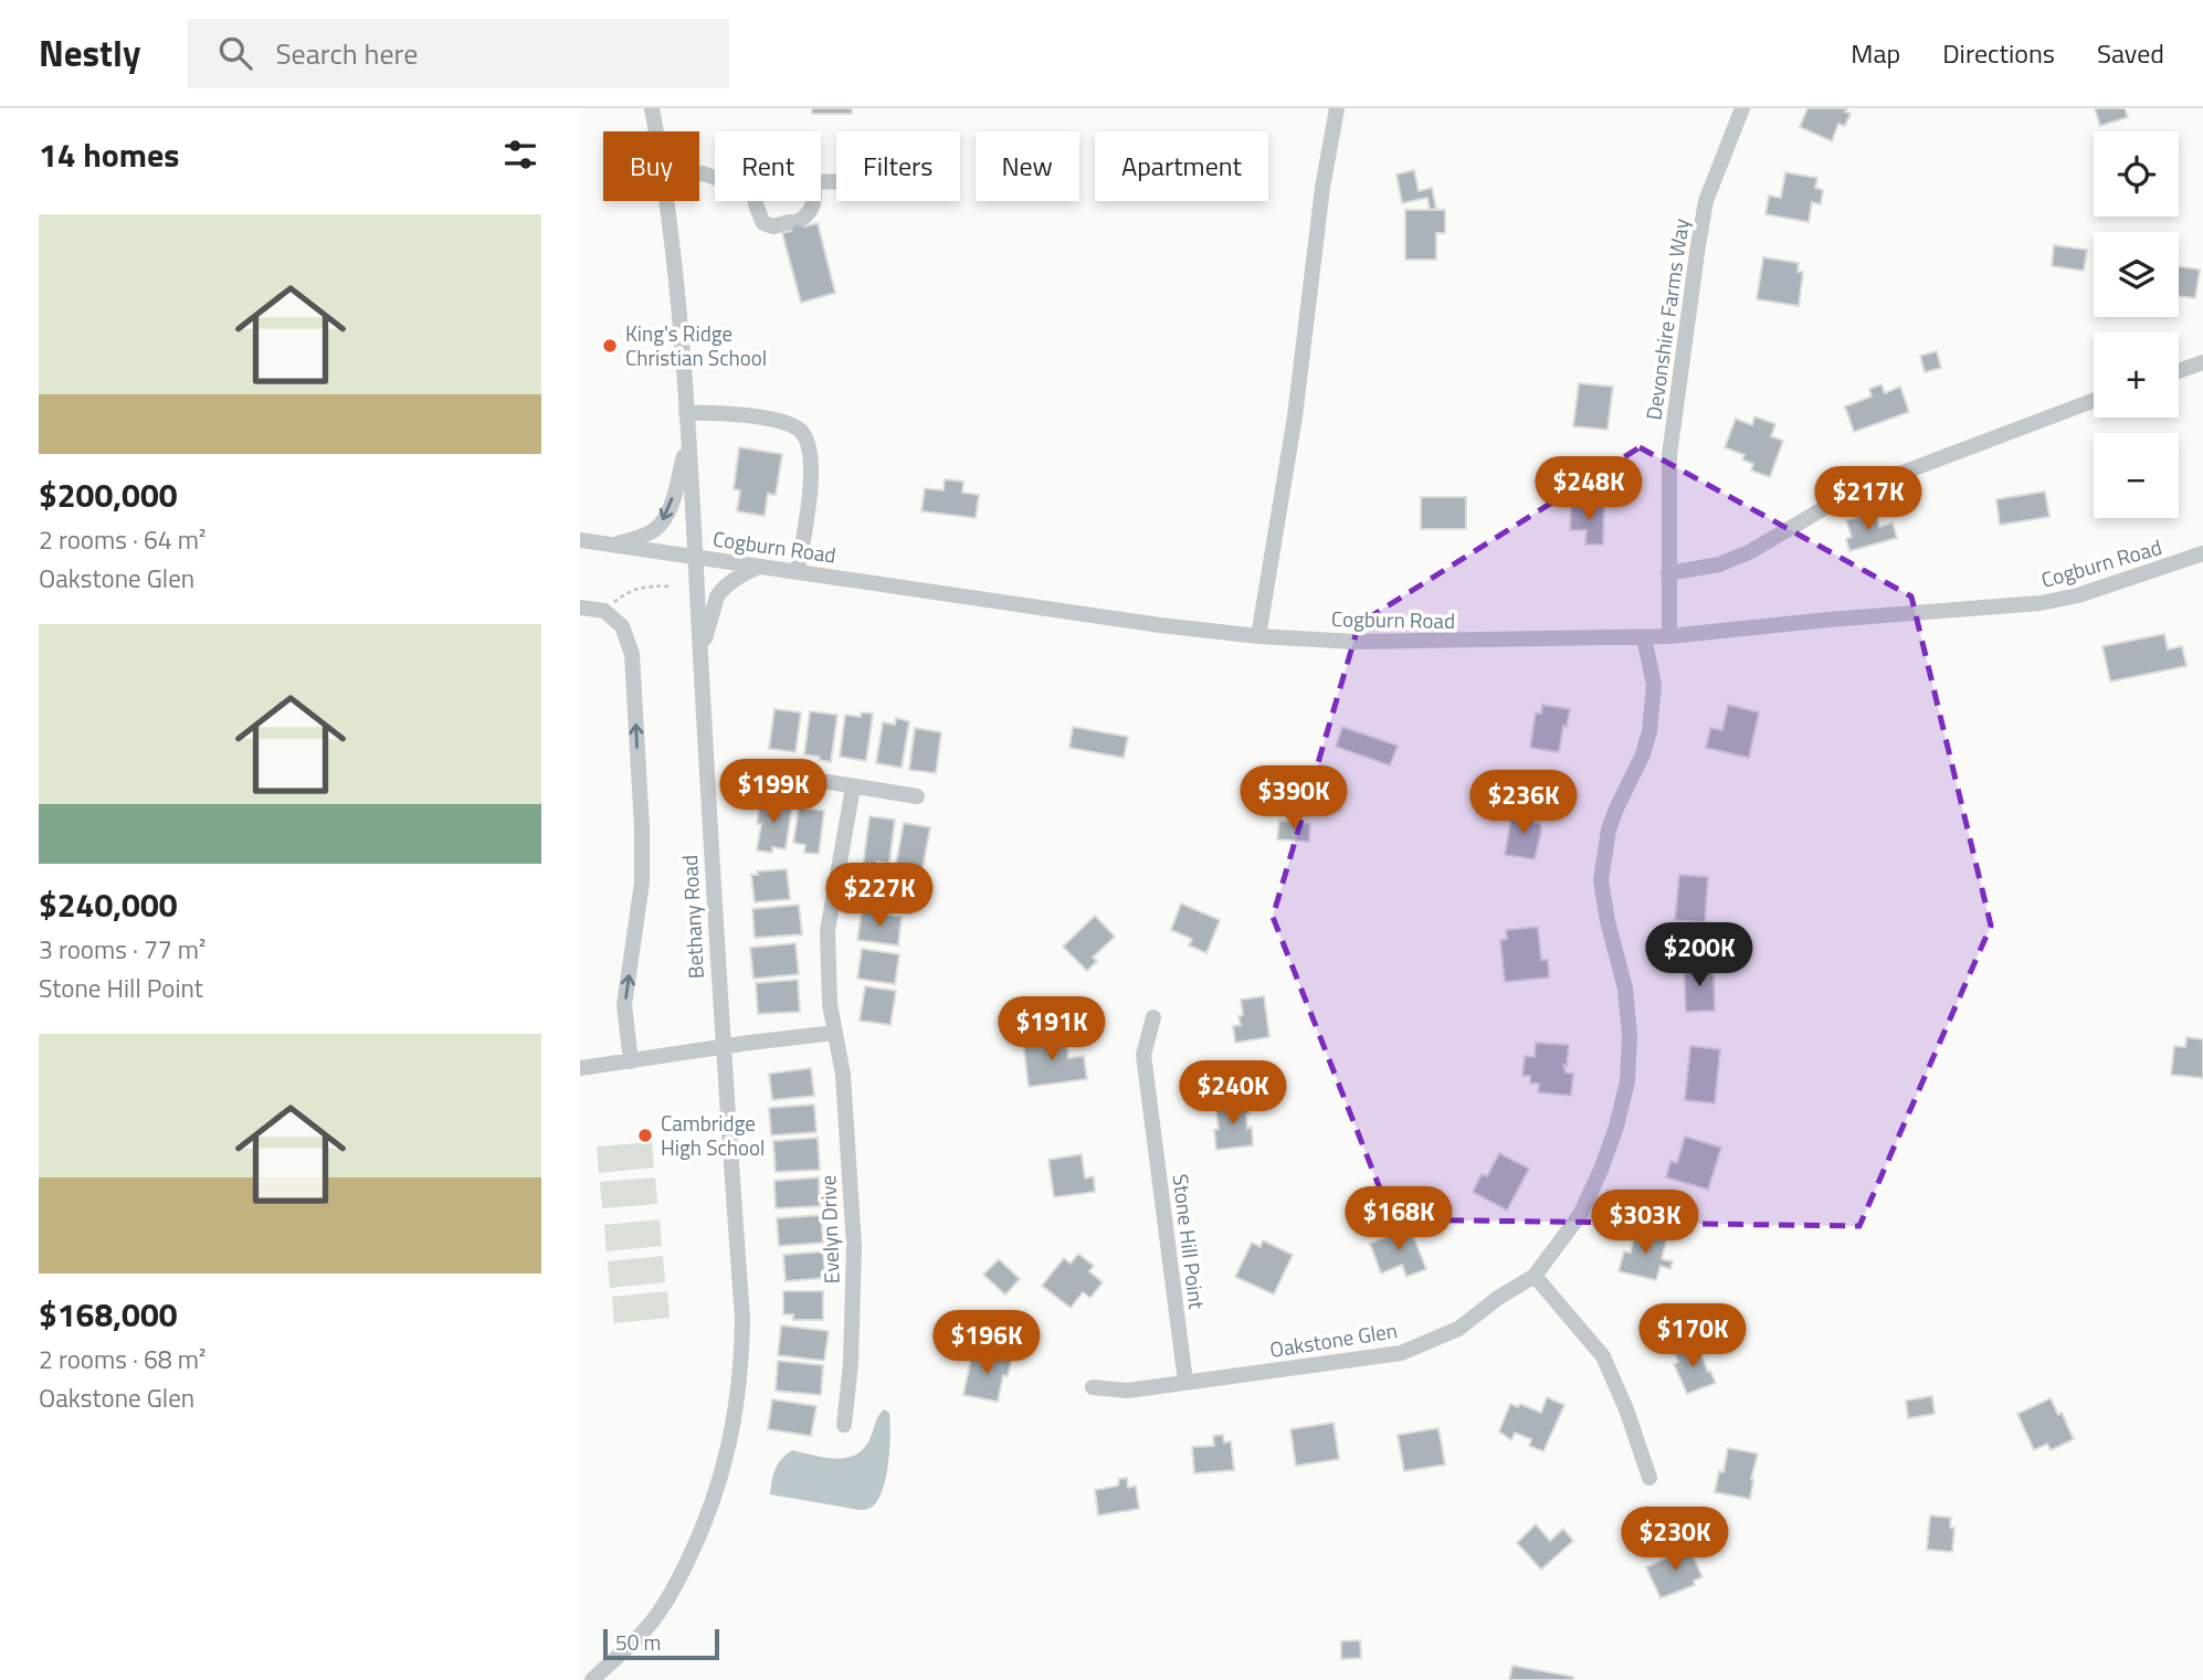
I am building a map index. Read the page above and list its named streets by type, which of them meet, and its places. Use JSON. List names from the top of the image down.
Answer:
{
  "streets": {
    "street": [
      "Devonshire Farms Way",
      "Cogburn Road",
      "Bethany Road",
      "Evelyn Drive",
      "Stone Hill Point",
      "Oakstone Glen"
    ]
  },
  "crossings": [
    ["Devonshire Farms Way", "Cogburn Road"],
    ["Cogburn Road", "Bethany Road"],
    ["Cogburn Road", "Oakstone Glen"],
    ["Stone Hill Point", "Oakstone Glen"]
  ],
  "places": ["King's Ridge Christian School", "Cambridge High School"],
  "scale_bar": "50 m",
  "page": {
    "header": "Nestly",
    "search": "Search here",
    "nav": ["Map", "Directions", "Saved"],
    "heading": "14 homes",
    "map_buttons": ["+", "−"],
    "chip": [
      "Buy",
      "Rent",
      "Filters",
      "New",
      "Apartment"
    ],
    "list": [
      {
        "name": "$200,000",
        "note": "2 rooms · 64 m² · Oakstone Glen"
      },
      {
        "name": "$240,000",
        "note": "3 rooms · 77 m² · Stone Hill Point"
      },
      {
        "name": "$168,000",
        "note": "2 rooms · 68 m² · Oakstone Glen"
      }
    ],
    "price": [
      "$248K",
      "$217K",
      "$199K",
      "$390K",
      "$236K",
      "$227K",
      "$200K",
      "$191K",
      "$240K",
      "$168K",
      "$303K",
      "$170K",
      "$196K",
      "$230K"
    ],
    "scale": "50 m"
  }
}
